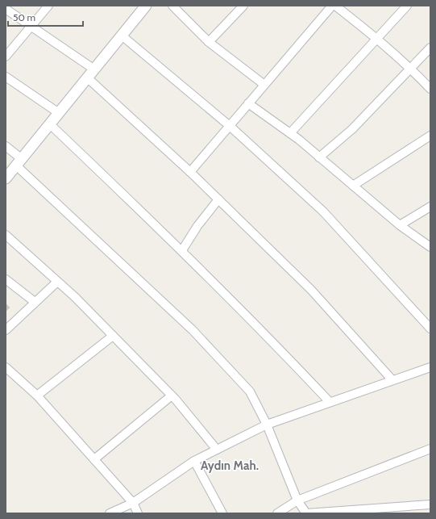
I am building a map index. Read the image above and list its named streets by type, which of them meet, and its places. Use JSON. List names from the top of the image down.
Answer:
{
  "districts": ["Aydın Mah."],
  "scale_bar": "50 m"
}
